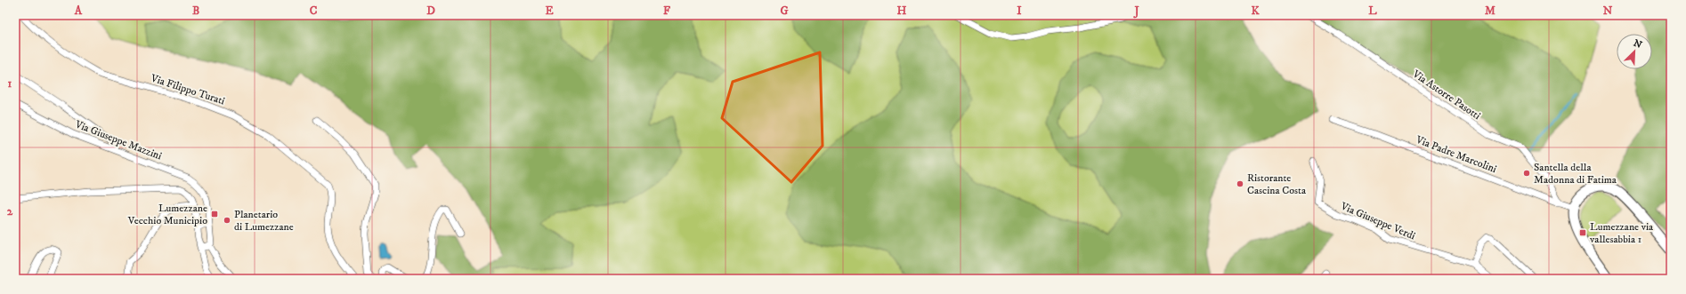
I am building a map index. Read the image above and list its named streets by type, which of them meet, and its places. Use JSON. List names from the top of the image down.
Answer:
{
  "streets": {
    "street": [
      "Via Filippo Turati",
      "Via Astorre Pasotti",
      "Via Giuseppe Mazzini",
      "Via Padre Marcolini",
      "Via Giuseppe Verdi"
    ]
  },
  "crossings": [
    ["Via Astorre Pasotti", "Via Padre Marcolini"]
  ],
  "places": {
    "other": ["Santella della Madonna di Fatima", "Ristorante Cascina Costa", "Planetario di Lumezzane"],
    "transit": ["Lumezzane Vecchio Municipio", "Lumezzane via vallesabbia 1"]
  },
  "north": "top right",
  "grid": {
    "columns": [
      "A",
      "B",
      "C",
      "D",
      "E",
      "F",
      "G",
      "H",
      "I",
      "J",
      "K",
      "L",
      "M",
      "N"
    ],
    "rows": ["1", "2"]
  }
}
